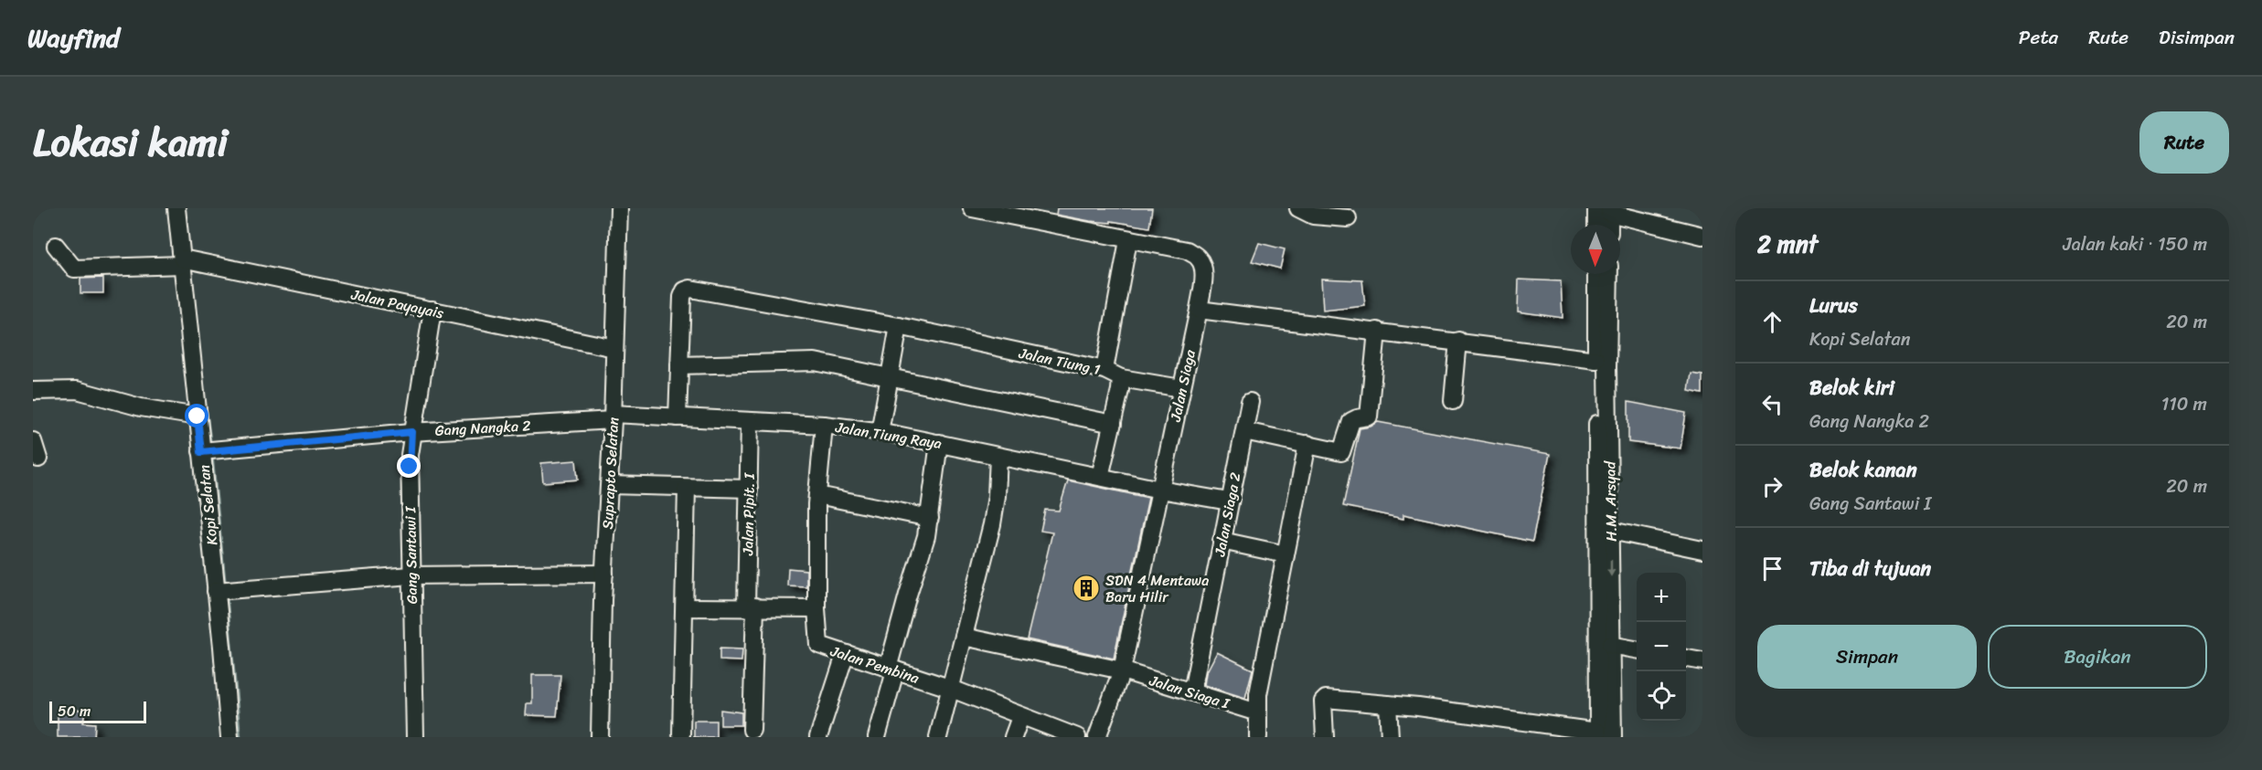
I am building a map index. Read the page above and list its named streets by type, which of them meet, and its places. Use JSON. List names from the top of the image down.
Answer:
{
  "streets": {
    "street": [
      "Jalan Payayais",
      "Jalan Tiung 1",
      "Jalan Siaga",
      "Gang Nangka 2",
      "Jalan Tiung Raya",
      "Suprapto Selatan",
      "H.M. Arsyad",
      "Kopi Selatan",
      "Jalan Pipit. I",
      "Jalan Siaga 2",
      "Gang Santawi I",
      "Jalan Pembina",
      "Jalan Siaga I"
    ]
  },
  "crossings": [
    ["Jalan Payayais", "Suprapto Selatan"],
    ["Jalan Payayais", "Kopi Selatan"],
    ["Jalan Payayais", "Gang Santawi I"],
    ["Jalan Tiung 1", "Jalan Tiung Raya"],
    ["Jalan Siaga", "Jalan Tiung Raya"],
    ["Jalan Siaga", "Jalan Siaga I"],
    ["Gang Nangka 2", "Jalan Tiung Raya"],
    ["Gang Nangka 2", "Suprapto Selatan"],
    ["Gang Nangka 2", "Kopi Selatan"],
    ["Gang Nangka 2", "Gang Santawi I"],
    ["Jalan Tiung Raya", "Suprapto Selatan"],
    ["Jalan Tiung Raya", "Jalan Pipit. I"],
    ["Jalan Tiung Raya", "Jalan Siaga 2"],
    ["Jalan Tiung Raya", "Jalan Pembina"],
    ["Jalan Siaga 2", "Jalan Siaga I"]
  ],
  "places": {
    "building": ["SDN 4 Mentawa Baru Hilir"]
  },
  "scale_bar": "50 m",
  "north": "bottom",
  "page": {
    "header": "Wayfind",
    "nav": ["Peta", "Rute", "Disimpan"],
    "title": "Lokasi kami",
    "buttons": [
      "Rute",
      ["Simpan", "Bagikan"]
    ],
    "heading": ["2 mnt", "Jalan kaki · 150 m"],
    "list": [
      ["Lurus", "Kopi Selatan", "20 m"],
      ["Belok kiri", "Gang Nangka 2", "110 m"],
      ["Belok kanan", "Gang Santawi I", "20 m"],
      "Tiba di tujuan"
    ],
    "map_buttons": ["+", "−"],
    "scale": "50 m"
  }
}
